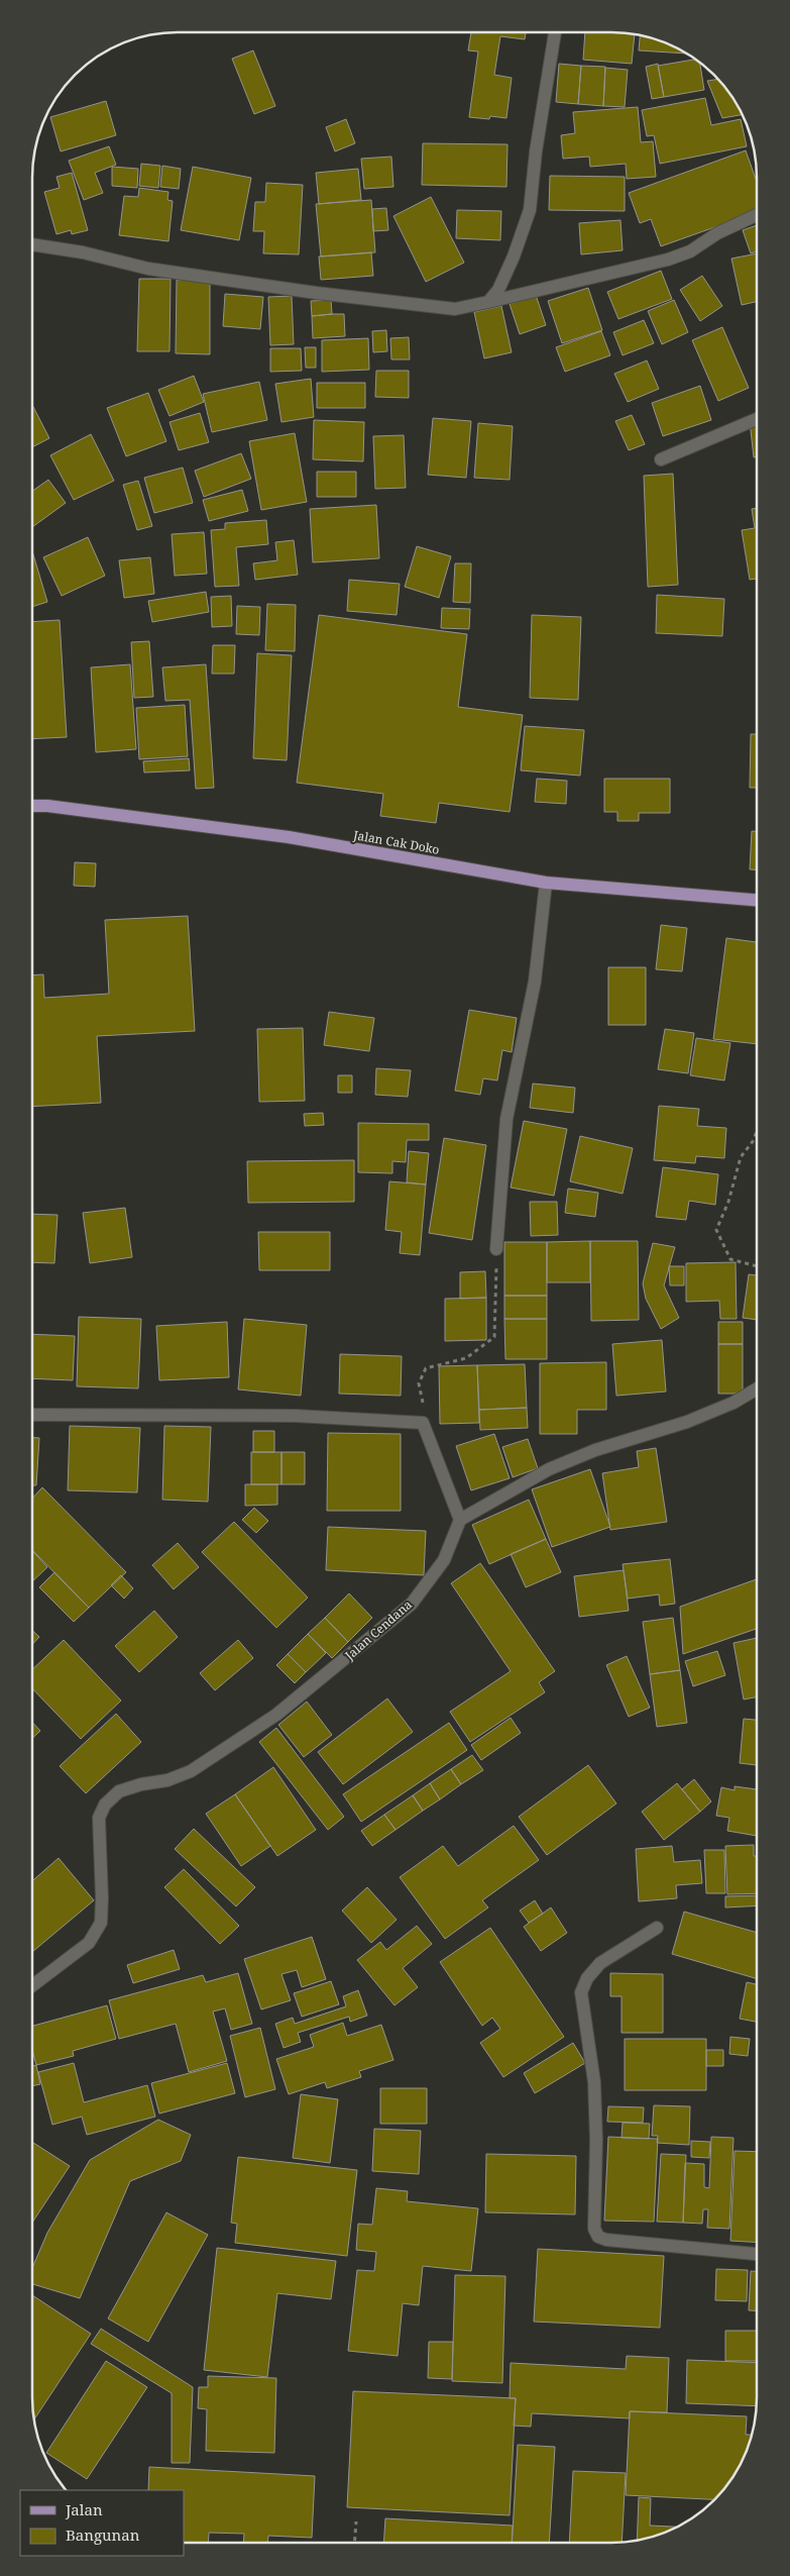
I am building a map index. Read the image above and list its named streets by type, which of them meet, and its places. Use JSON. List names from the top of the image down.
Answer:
{
  "streets": {
    "main road": ["Jalan Cak Doko"],
    "street": ["Jalan Cendana"]
  },
  "legend": ["Jalan", "Bangunan"]
}
